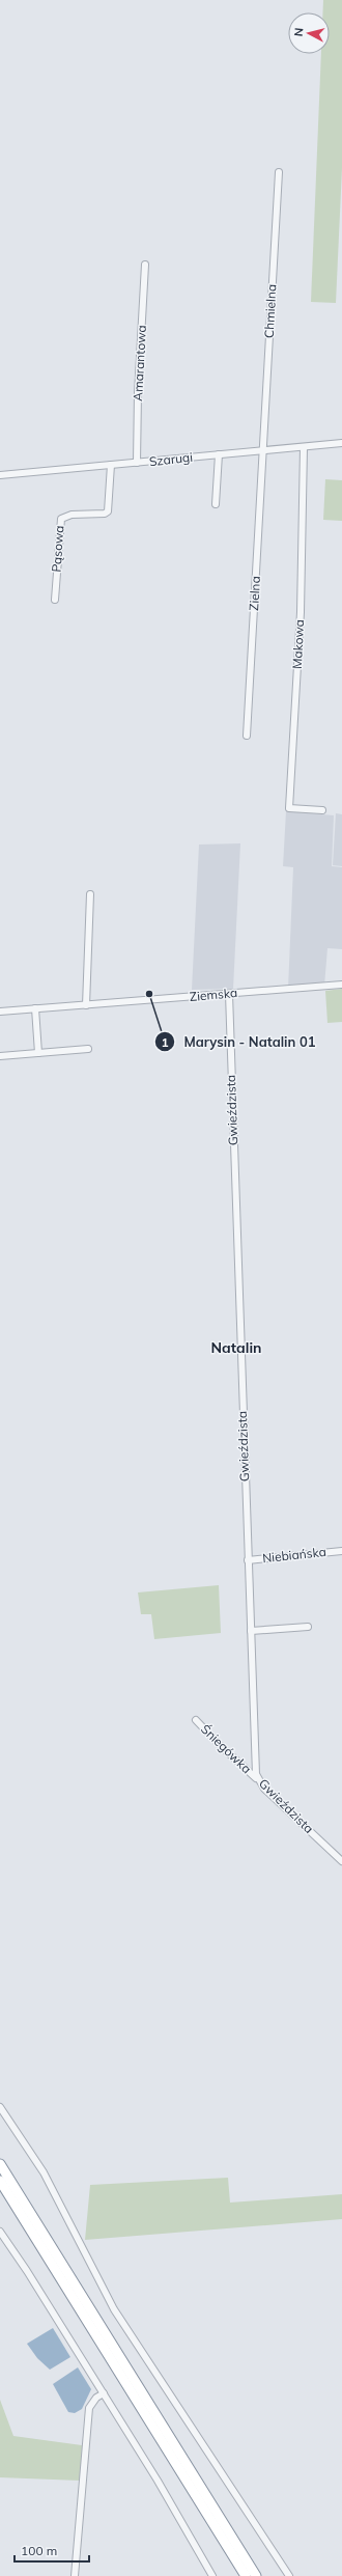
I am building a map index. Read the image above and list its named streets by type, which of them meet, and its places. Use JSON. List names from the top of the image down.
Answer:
{
  "streets": {
    "street": [
      "Chmielna",
      "Amarantowa",
      "Szarugi",
      "Pąsowa",
      "Zielna",
      "Makowa",
      "Ziemska",
      "Gwieździsta",
      "Niebiańska",
      "Śniegówka"
    ]
  },
  "crossings": [
    ["Chmielna", "Szarugi"],
    ["Chmielna", "Zielna"],
    ["Amarantowa", "Szarugi"],
    ["Szarugi", "Pąsowa"],
    ["Szarugi", "Zielna"],
    ["Szarugi", "Makowa"],
    ["Ziemska", "Gwieździsta"],
    ["Gwieździsta", "Niebiańska"],
    ["Gwieździsta", "Śniegówka"]
  ],
  "districts": ["Natalin"],
  "places": ["Marysin - Natalin 01"],
  "scale_bar": "100 m",
  "north": "left"
}
